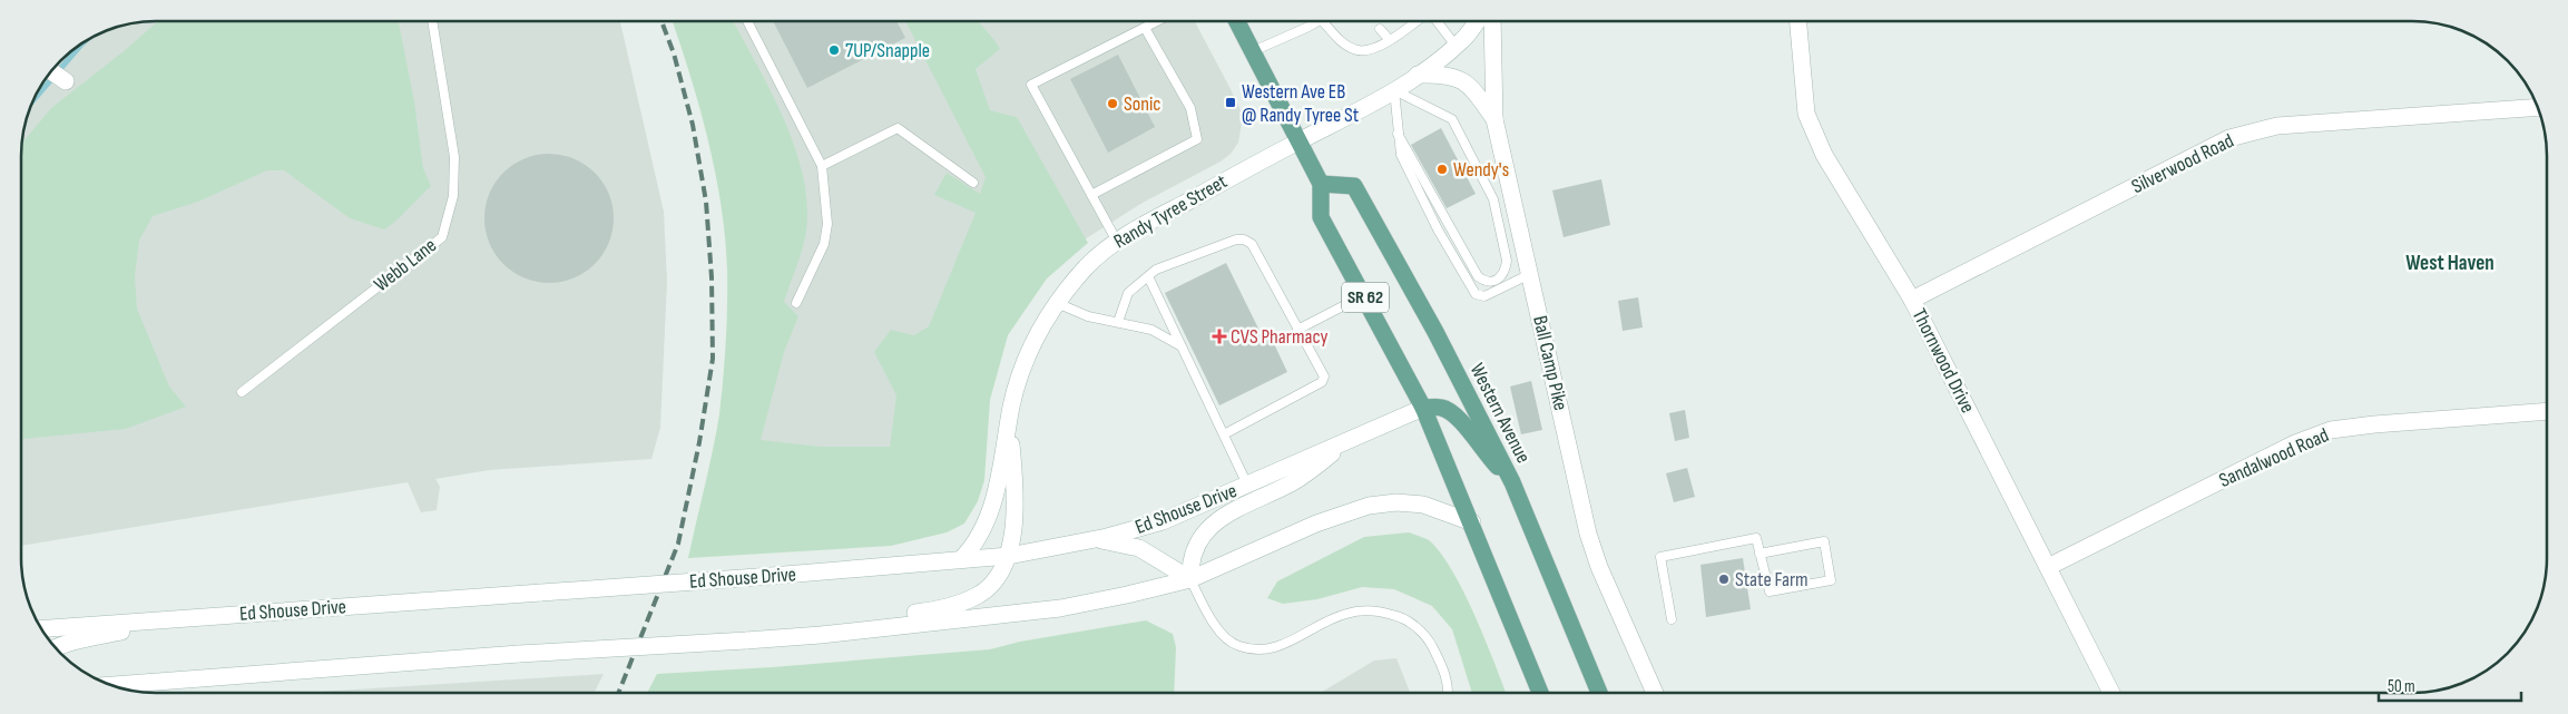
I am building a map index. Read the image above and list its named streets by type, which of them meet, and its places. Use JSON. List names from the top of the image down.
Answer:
{
  "streets": {
    "main road": ["SR 62", "Western Avenue"],
    "street": [
      "Silverwood Road",
      "Randy Tyree Street",
      "Thornwood Drive",
      "Ball Camp Pike",
      "Sandalwood Road",
      "Ed Shouse Drive"
    ],
    "lane": ["Webb Lane"]
  },
  "crossings": [
    ["Silverwood Road", "Thornwood Drive"],
    ["Randy Tyree Street", "SR 62"],
    ["Randy Tyree Street", "Ed Shouse Drive"],
    ["SR 62", "Western Avenue"],
    ["SR 62", "Ed Shouse Drive"],
    ["Thornwood Drive", "Sandalwood Road"]
  ],
  "districts": ["West Haven"],
  "places": {
    "other": [
      "7UP/Snapple",
      "Sonic",
      "Wendy's",
      "State Farm"
    ],
    "transit": ["Western Ave EB @ Randy Tyree St"],
    "health": ["CVS Pharmacy"]
  },
  "scale_bar": "50 m"
}
